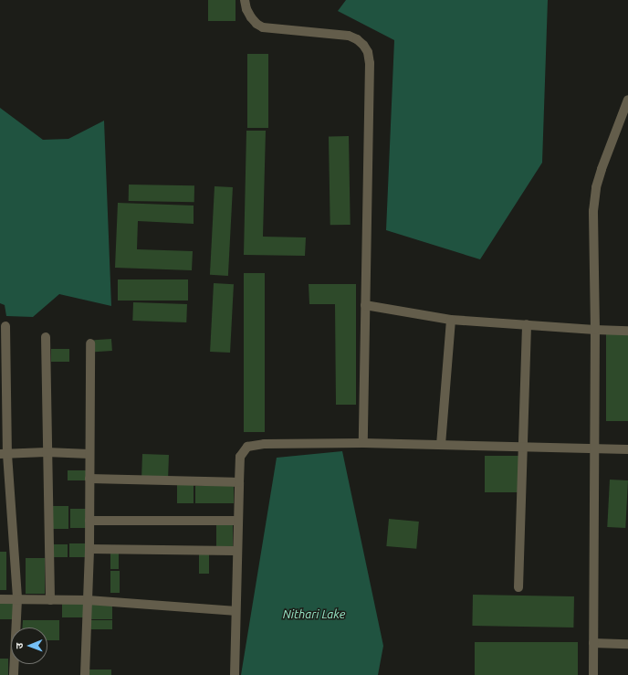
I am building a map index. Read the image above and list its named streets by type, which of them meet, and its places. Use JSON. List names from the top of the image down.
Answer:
{
  "water": ["Nithari Lake"],
  "north": "left"
}
